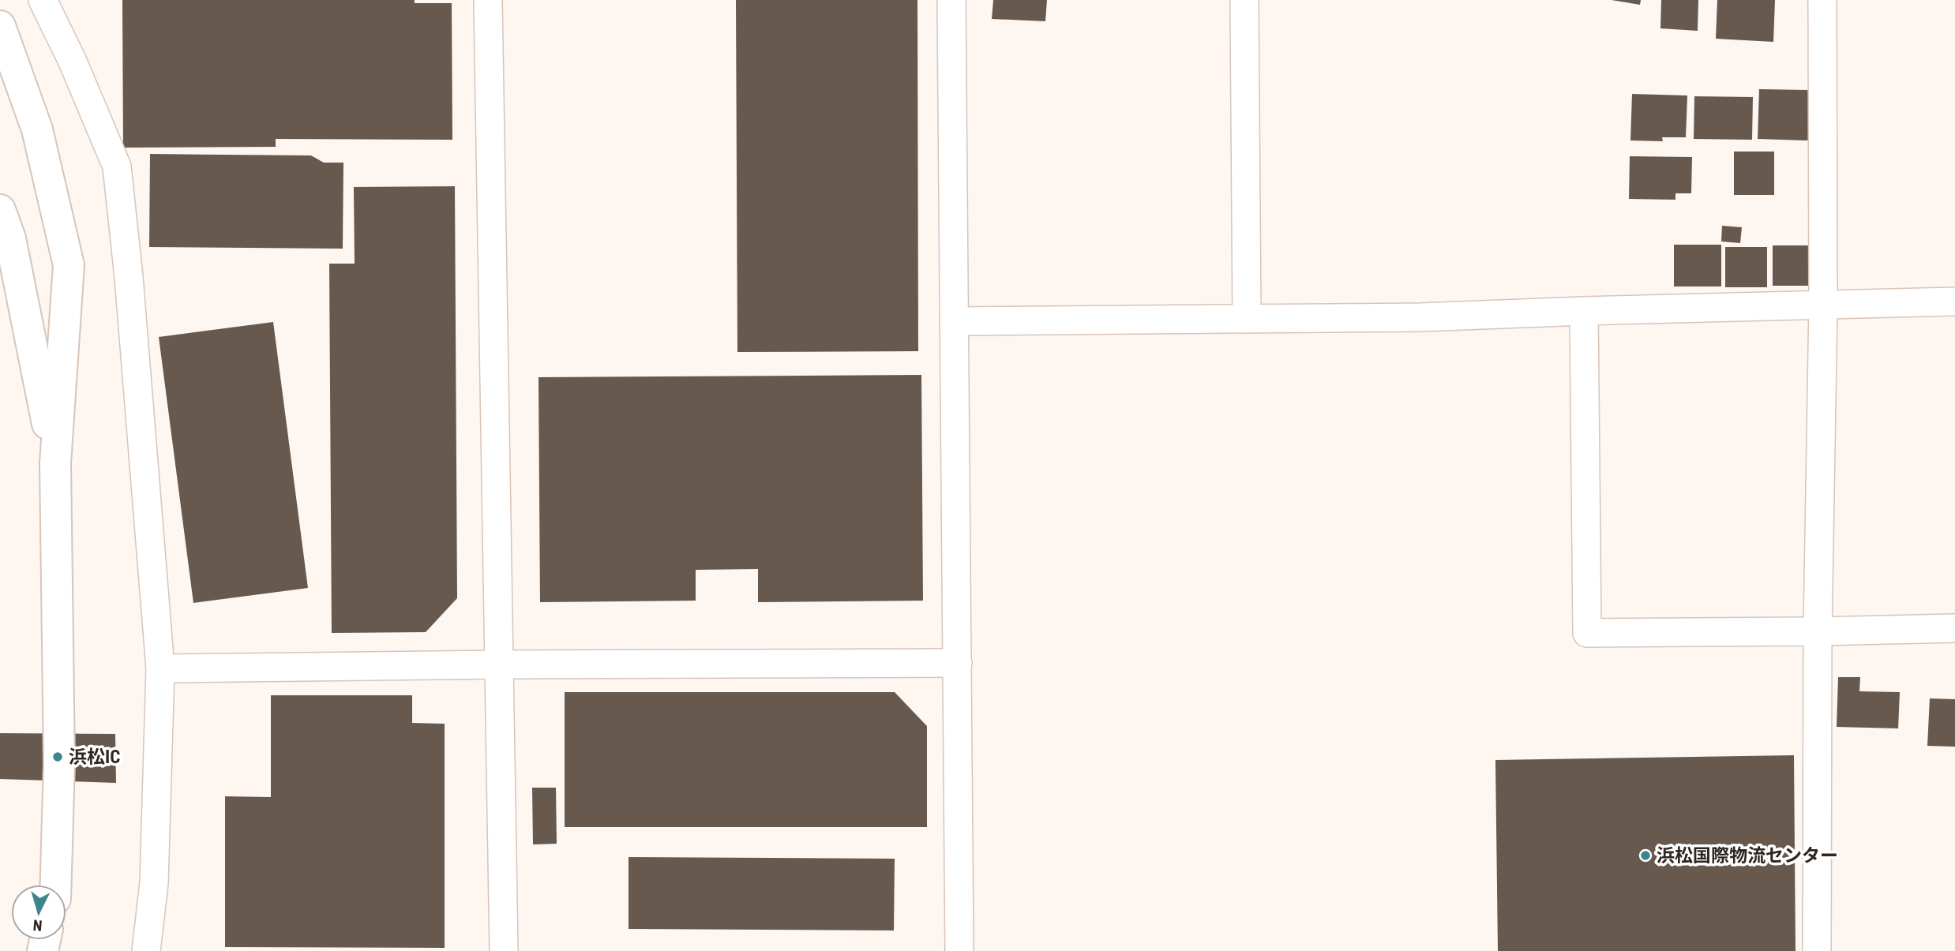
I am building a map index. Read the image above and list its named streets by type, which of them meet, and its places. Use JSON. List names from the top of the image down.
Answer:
{
  "places": ["浜松IC", "浜松国際物流センター"],
  "north": "bottom"
}
